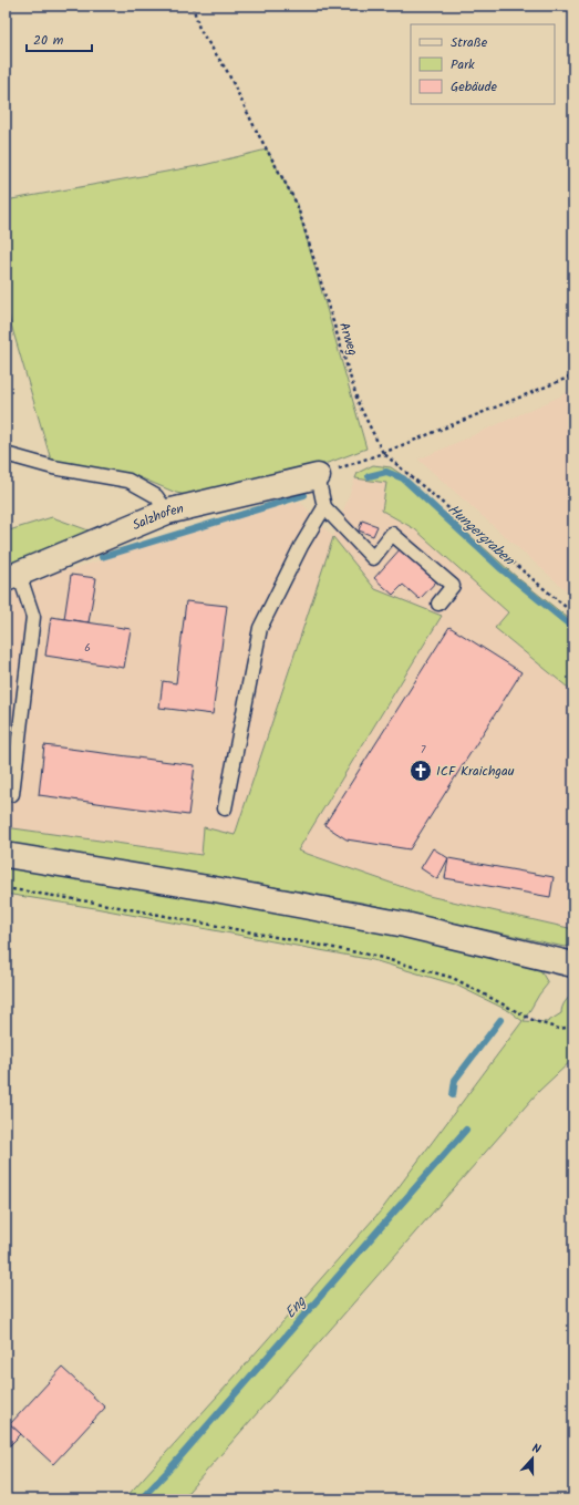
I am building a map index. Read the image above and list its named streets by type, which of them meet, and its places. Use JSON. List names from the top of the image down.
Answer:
{
  "streets": {
    "street": ["Salzhofen"],
    "path": ["Arweg"]
  },
  "water": ["Hungergraben", "Eng"],
  "places": {
    "church": ["ICF Kraichgau"]
  },
  "house_numbers": ["6", "7"],
  "legend": ["Straße", "Park", "Gebäude"],
  "scale_bar": "20 m",
  "north": "top"
}
